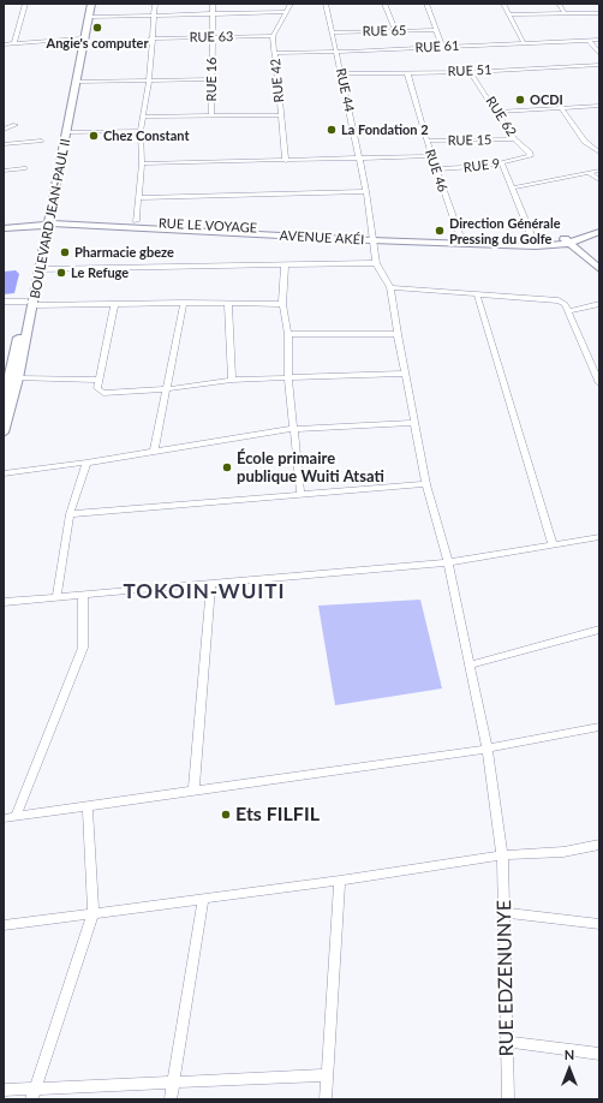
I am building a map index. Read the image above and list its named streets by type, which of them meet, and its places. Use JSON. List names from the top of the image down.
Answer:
{
  "streets": {
    "main road": ["BOULEVARD JEAN-PAUL II", "RUE LE VOYAGE", "AVENUE AKÉI"],
    "street": [
      "RUE 65",
      "RUE 63",
      "RUE 61",
      "RUE 51",
      "RUE 16",
      "RUE 42",
      "RUE 44",
      "RUE 62",
      "RUE 15",
      "RUE 9",
      "RUE 46",
      "RUE EDZENUNYE"
    ]
  },
  "crossings": [
    ["RUE 65", "RUE 44"],
    ["RUE 63", "RUE 16"],
    ["RUE 63", "RUE 42"],
    ["RUE 61", "RUE 42"],
    ["RUE 61", "RUE 44"],
    ["RUE 51", "RUE 44"],
    ["RUE 51", "RUE 62"],
    ["RUE 51", "RUE 46"],
    ["RUE 44", "RUE LE VOYAGE"],
    ["RUE 44", "AVENUE AKÉI"],
    ["RUE 44", "RUE EDZENUNYE"],
    ["RUE 62", "RUE 15"],
    ["RUE 62", "RUE 9"],
    ["RUE 15", "RUE 46"],
    ["RUE 9", "RUE 46"],
    ["RUE 46", "AVENUE AKÉI"],
    ["BOULEVARD JEAN-PAUL II", "RUE LE VOYAGE"],
    ["BOULEVARD JEAN-PAUL II", "AVENUE AKÉI"],
    ["RUE LE VOYAGE", "AVENUE AKÉI"]
  ],
  "districts": ["TOKOIN-WUITI"],
  "places": [
    "Angie's computer",
    "OCDI",
    "La Fondation 2",
    "Chez Constant",
    "Direction Générale Pressing du Golfe",
    "Pharmacie gbeze",
    "Le Refuge",
    "École primaire publique Wuiti Atsati",
    "Ets FILFIL"
  ],
  "north": "top"
}
